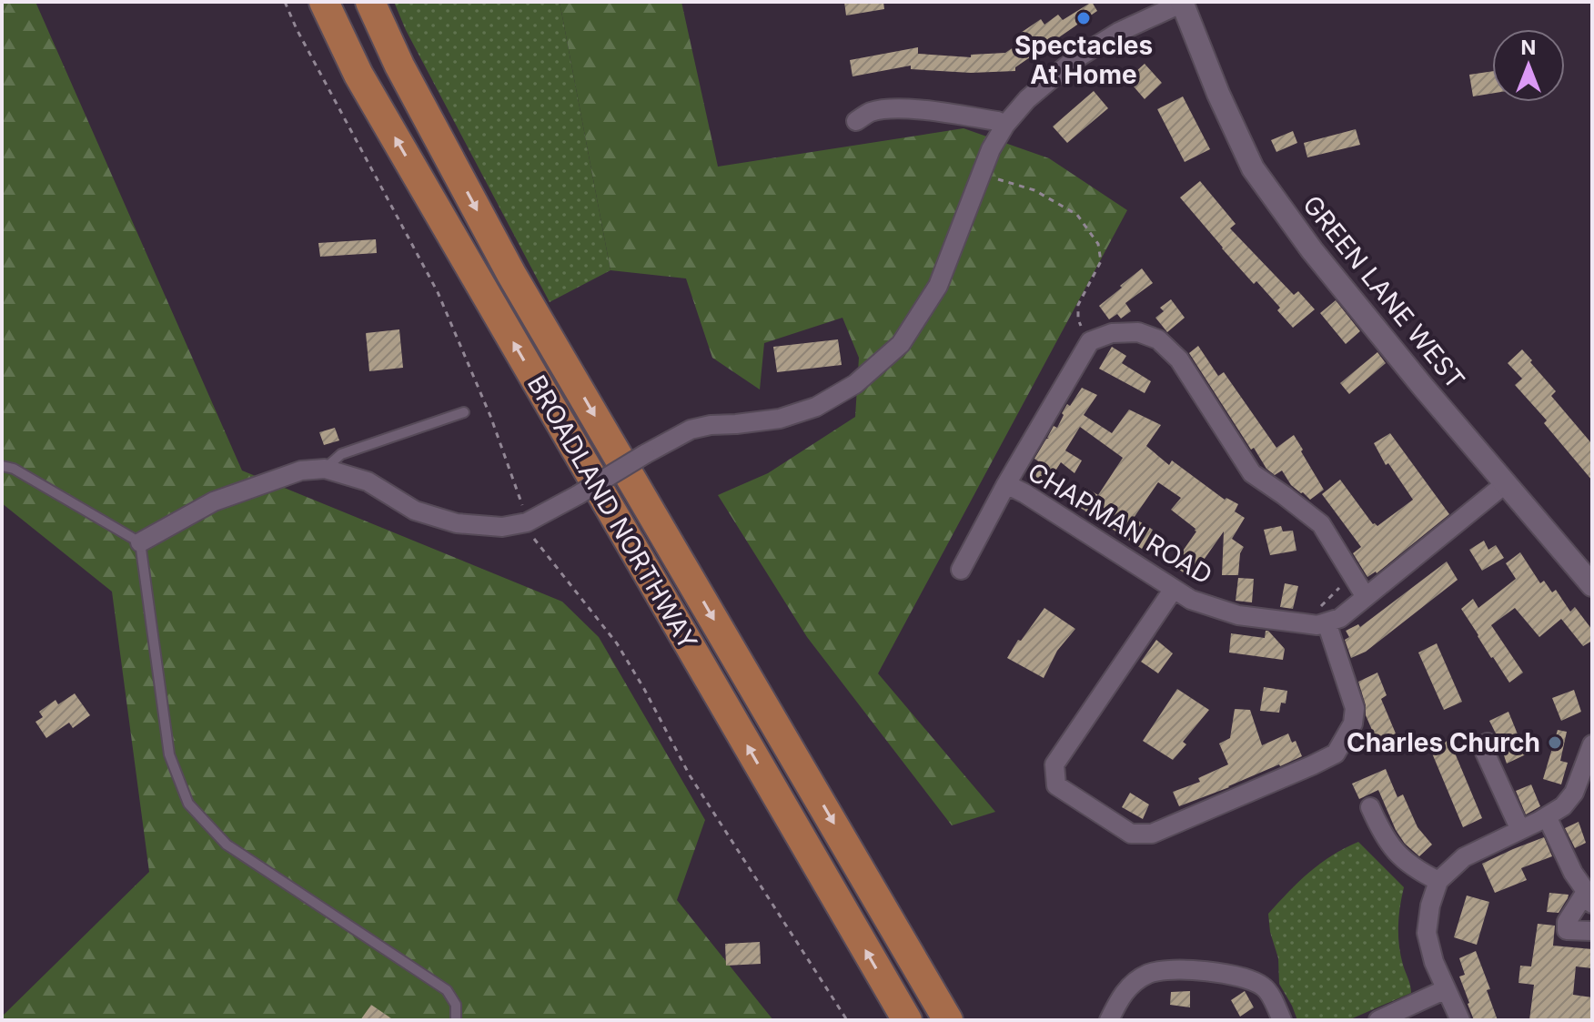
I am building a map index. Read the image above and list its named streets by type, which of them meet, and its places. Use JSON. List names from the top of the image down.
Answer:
{
  "streets": {
    "highway": ["BROADLAND NORTHWAY"],
    "street": ["GREEN LANE WEST", "CHAPMAN ROAD"]
  },
  "crossings": [
    ["GREEN LANE WEST", "CHAPMAN ROAD"]
  ],
  "places": ["Spectacles At Home", "Charles Church"],
  "north": "top"
}
